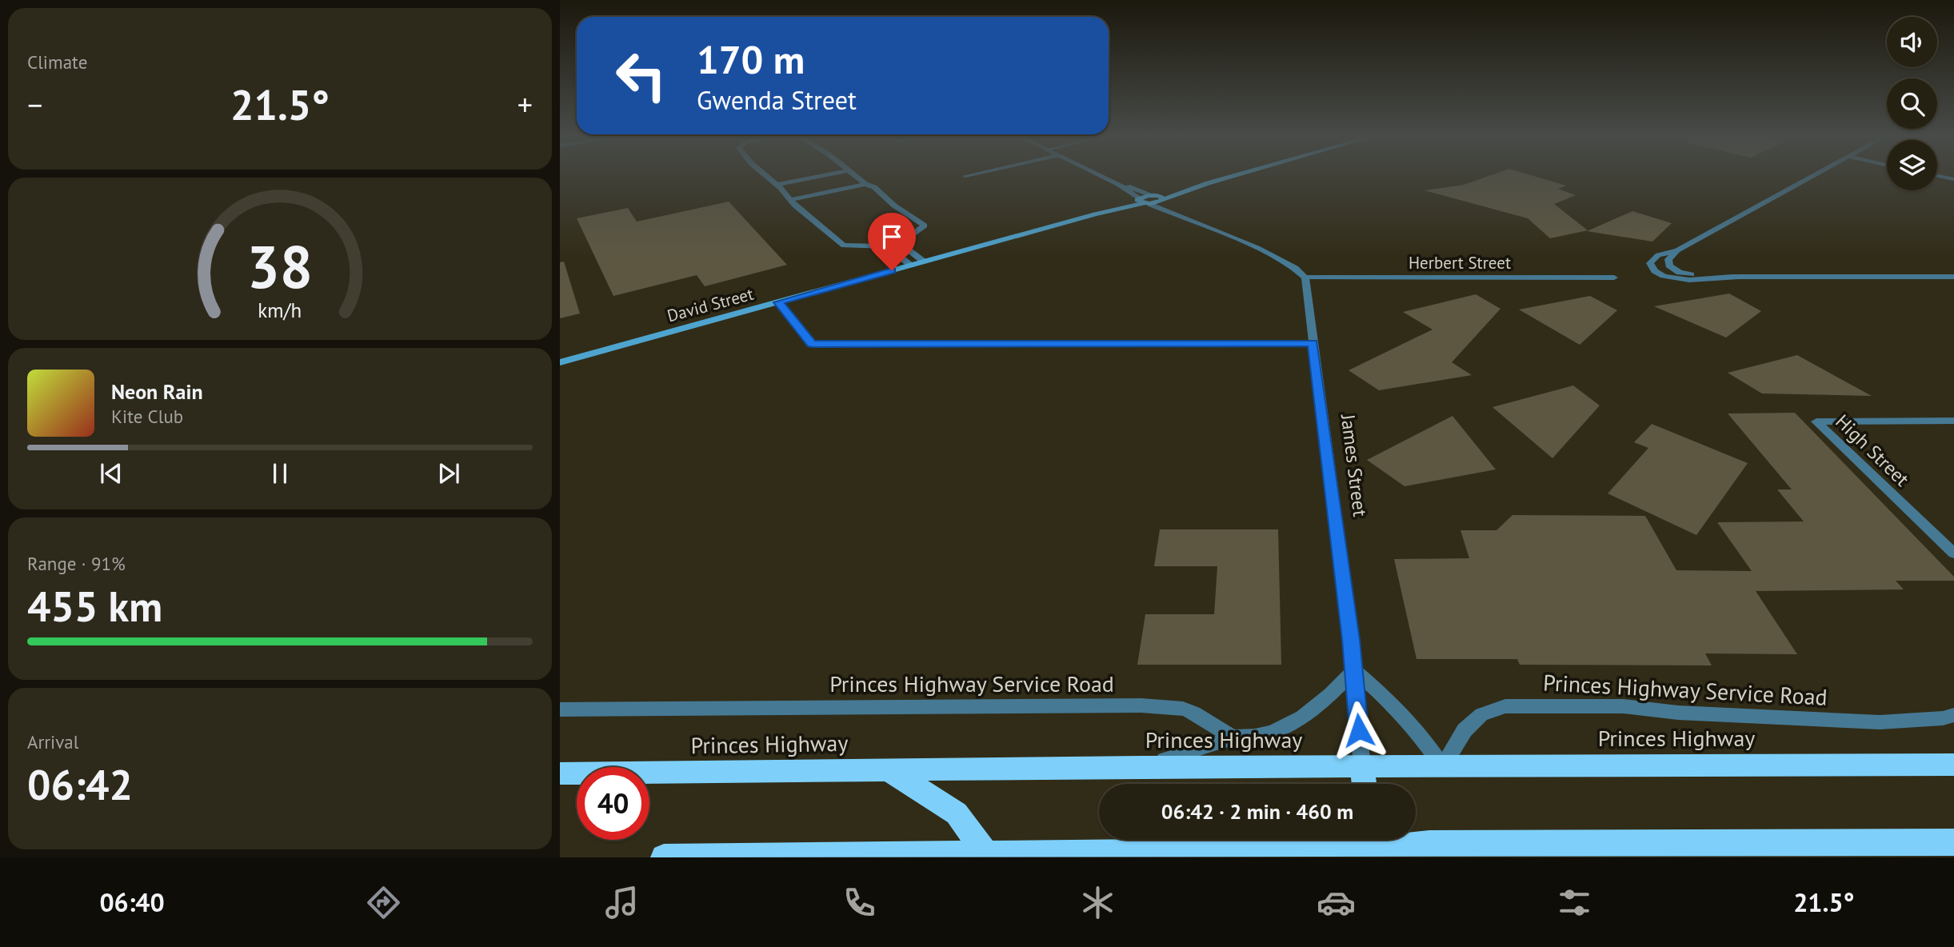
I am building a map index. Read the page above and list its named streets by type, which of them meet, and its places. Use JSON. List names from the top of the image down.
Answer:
{
  "streets": {
    "highway": ["James Street", "Princes Highway"],
    "main road": ["David Street"],
    "street": ["Herbert Street", "High Street", "Princes Highway Service Road"]
  },
  "crossings": [
    ["Herbert Street", "James Street"],
    ["James Street", "Princes Highway"],
    ["Princes Highway Service Road", "Princes Highway"]
  ],
  "page": {
    "tile": [
      "Climate",
      ["Range · 91%", "455 km"],
      ["Arrival", "06:42"]
    ],
    "turn": ["170 m", "Gwenda Street"],
    "heat": ["−", "21.5°", "+"],
    "song": ["Neon Rain", "Kite Club"],
    "limit": "40",
    "trip": "06:42 · 2 min · 460 m",
    "tabs": ["06:40", "21.5°"],
    "gauge": ["38", "km/h"]
  }
}
